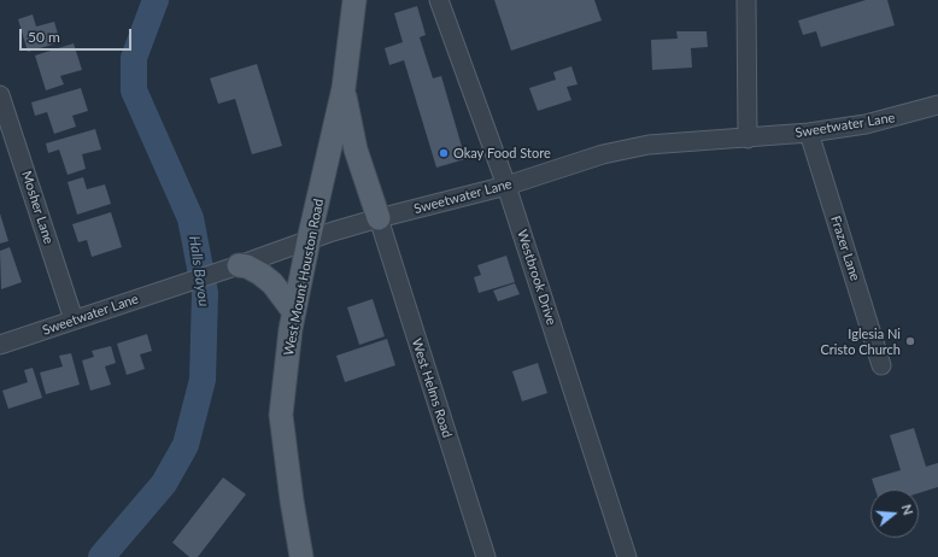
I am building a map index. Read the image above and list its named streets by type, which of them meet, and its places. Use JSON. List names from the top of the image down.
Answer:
{
  "streets": {
    "main road": ["West Mount Houston Road"],
    "street": [
      "Sweetwater Lane",
      "Mosher Lane",
      "Frazer Lane",
      "Westbrook Drive",
      "West Helms Road"
    ]
  },
  "crossings": [
    ["Sweetwater Lane", "Mosher Lane"],
    ["Sweetwater Lane", "Frazer Lane"],
    ["Sweetwater Lane", "West Mount Houston Road"],
    ["Sweetwater Lane", "Westbrook Drive"],
    ["Sweetwater Lane", "West Helms Road"]
  ],
  "water": ["Halls Bayou"],
  "places": ["Okay Food Store", "Iglesia Ni Cristo Church"],
  "scale_bar": "50 m",
  "north": "right"
}
